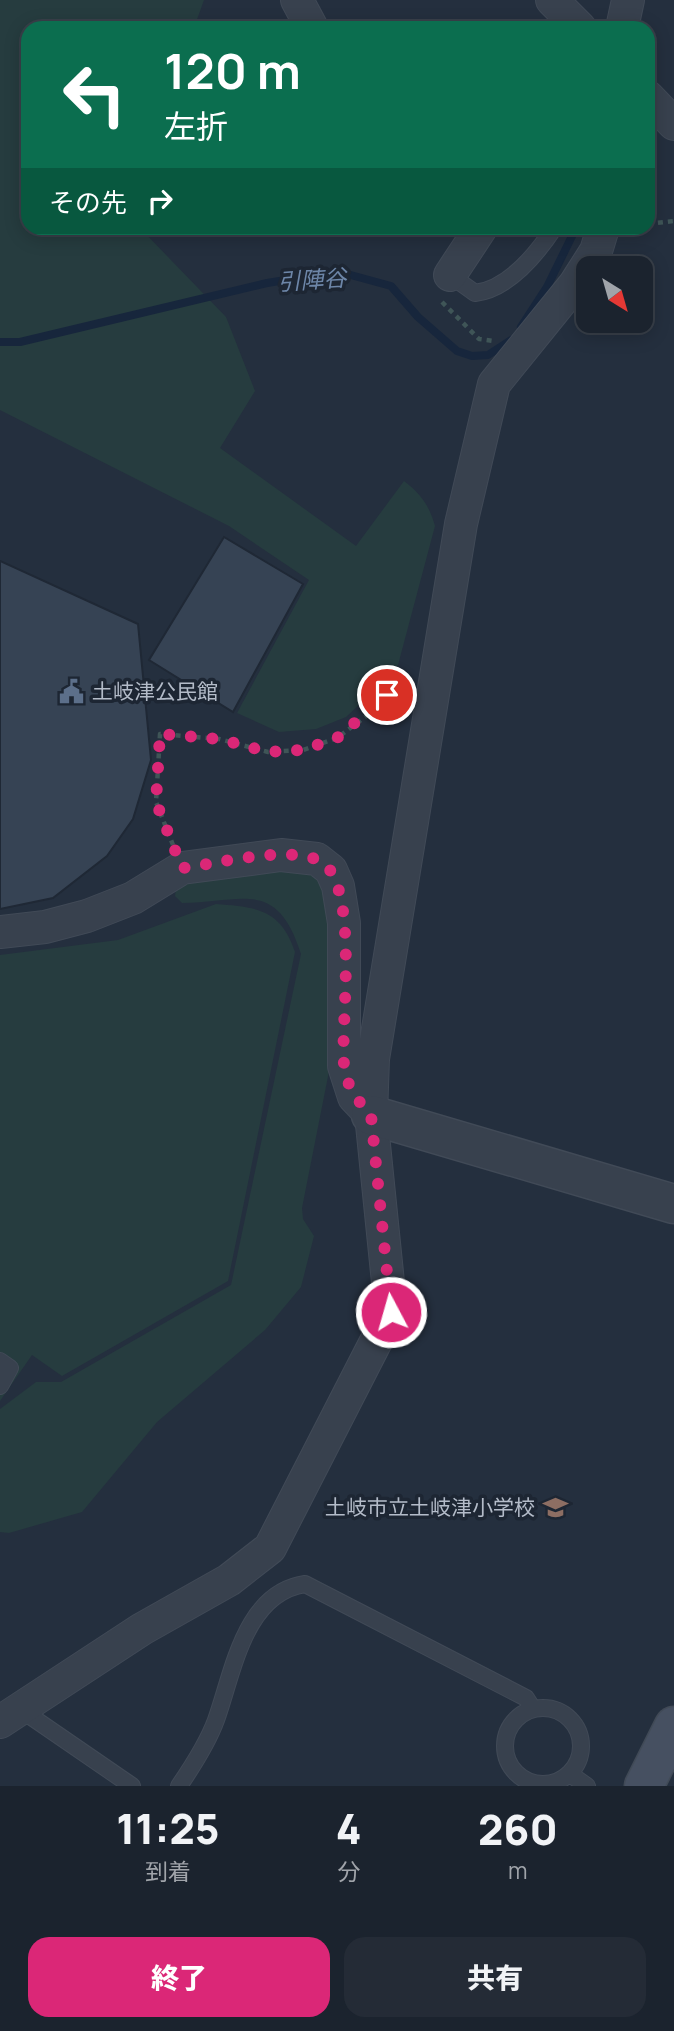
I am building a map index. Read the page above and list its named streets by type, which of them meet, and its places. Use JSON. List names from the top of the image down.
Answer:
{
  "water": ["引陣谷"],
  "places": {
    "public building": ["土岐津公民館"],
    "school or university": ["土岐市立土岐津小学校"]
  },
  "north": "bottom right",
  "page": {
    "turn": ["120 m", "左折"],
    "then": "その先",
    "eta": [
      "11:25",
      "到着",
      "4",
      "分",
      "260",
      "m"
    ],
    "buttons": ["終了", "共有"]
  }
}
